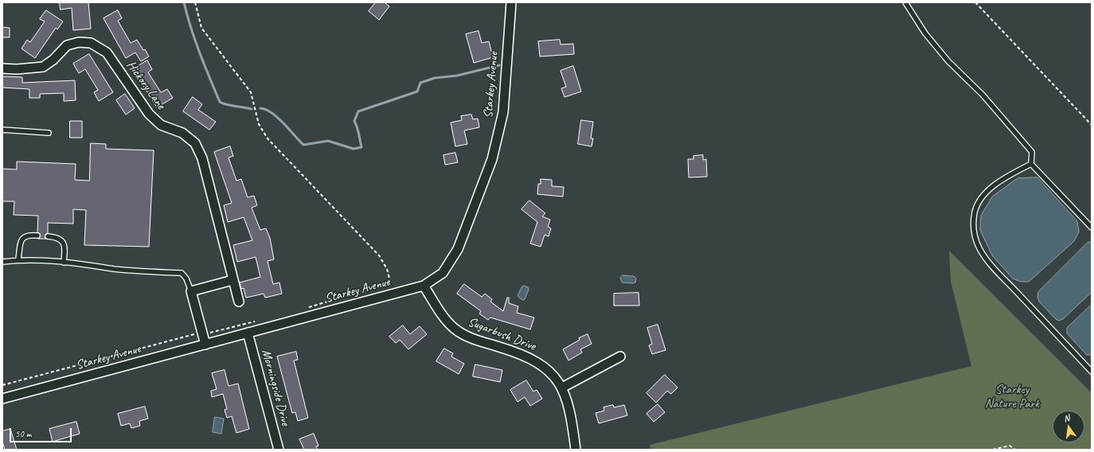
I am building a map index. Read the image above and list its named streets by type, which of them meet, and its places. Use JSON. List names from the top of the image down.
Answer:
{
  "streets": {
    "street": [
      "Hickory Lane",
      "Starkey Avenue",
      "Sugarbush Drive",
      "Morningside Drive"
    ]
  },
  "crossings": [
    ["Starkey Avenue", "Sugarbush Drive"],
    ["Starkey Avenue", "Morningside Drive"]
  ],
  "parks": ["Starkey Nature Park"],
  "scale_bar": "50 m",
  "north": "top"
}
